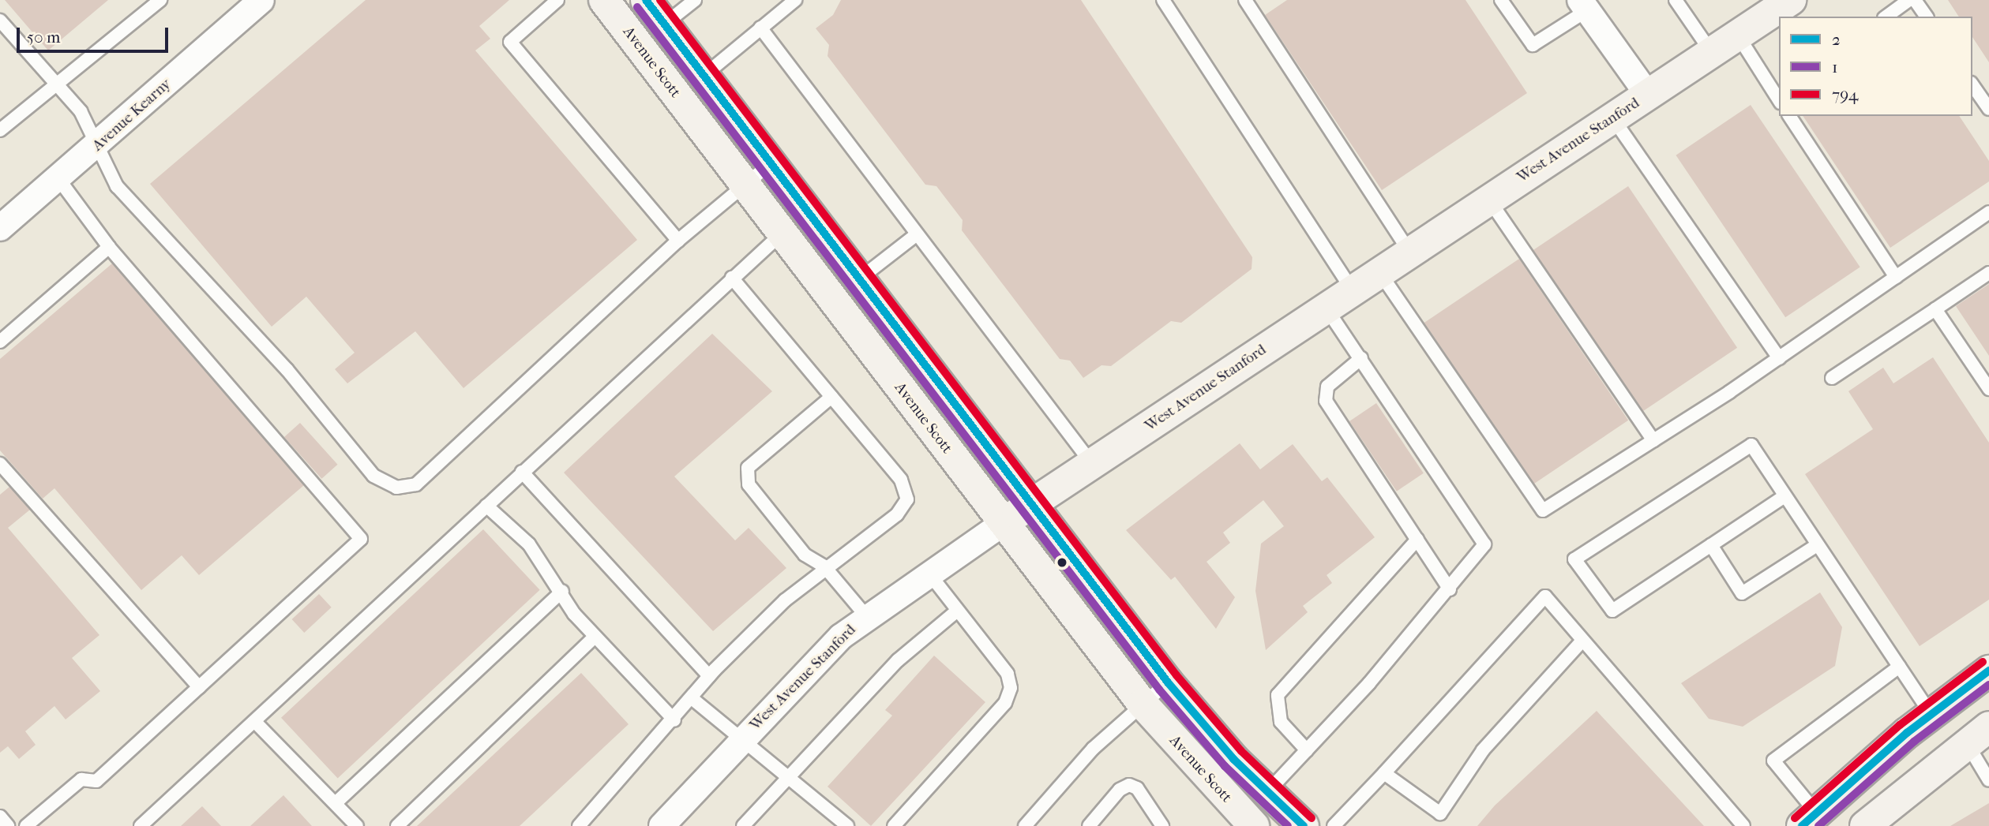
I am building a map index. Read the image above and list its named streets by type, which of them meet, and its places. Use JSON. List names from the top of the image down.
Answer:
{
  "streets": {
    "main road": ["Avenue Scott", "West Avenue Stanford"],
    "street": ["Avenue Kearny"]
  },
  "crossings": [
    ["Avenue Scott", "West Avenue Stanford"]
  ],
  "lines": ["transit line 2", "transit line 794", "transit line 1"],
  "legend": ["2", "1", "794"],
  "scale_bar": "50 m"
}
